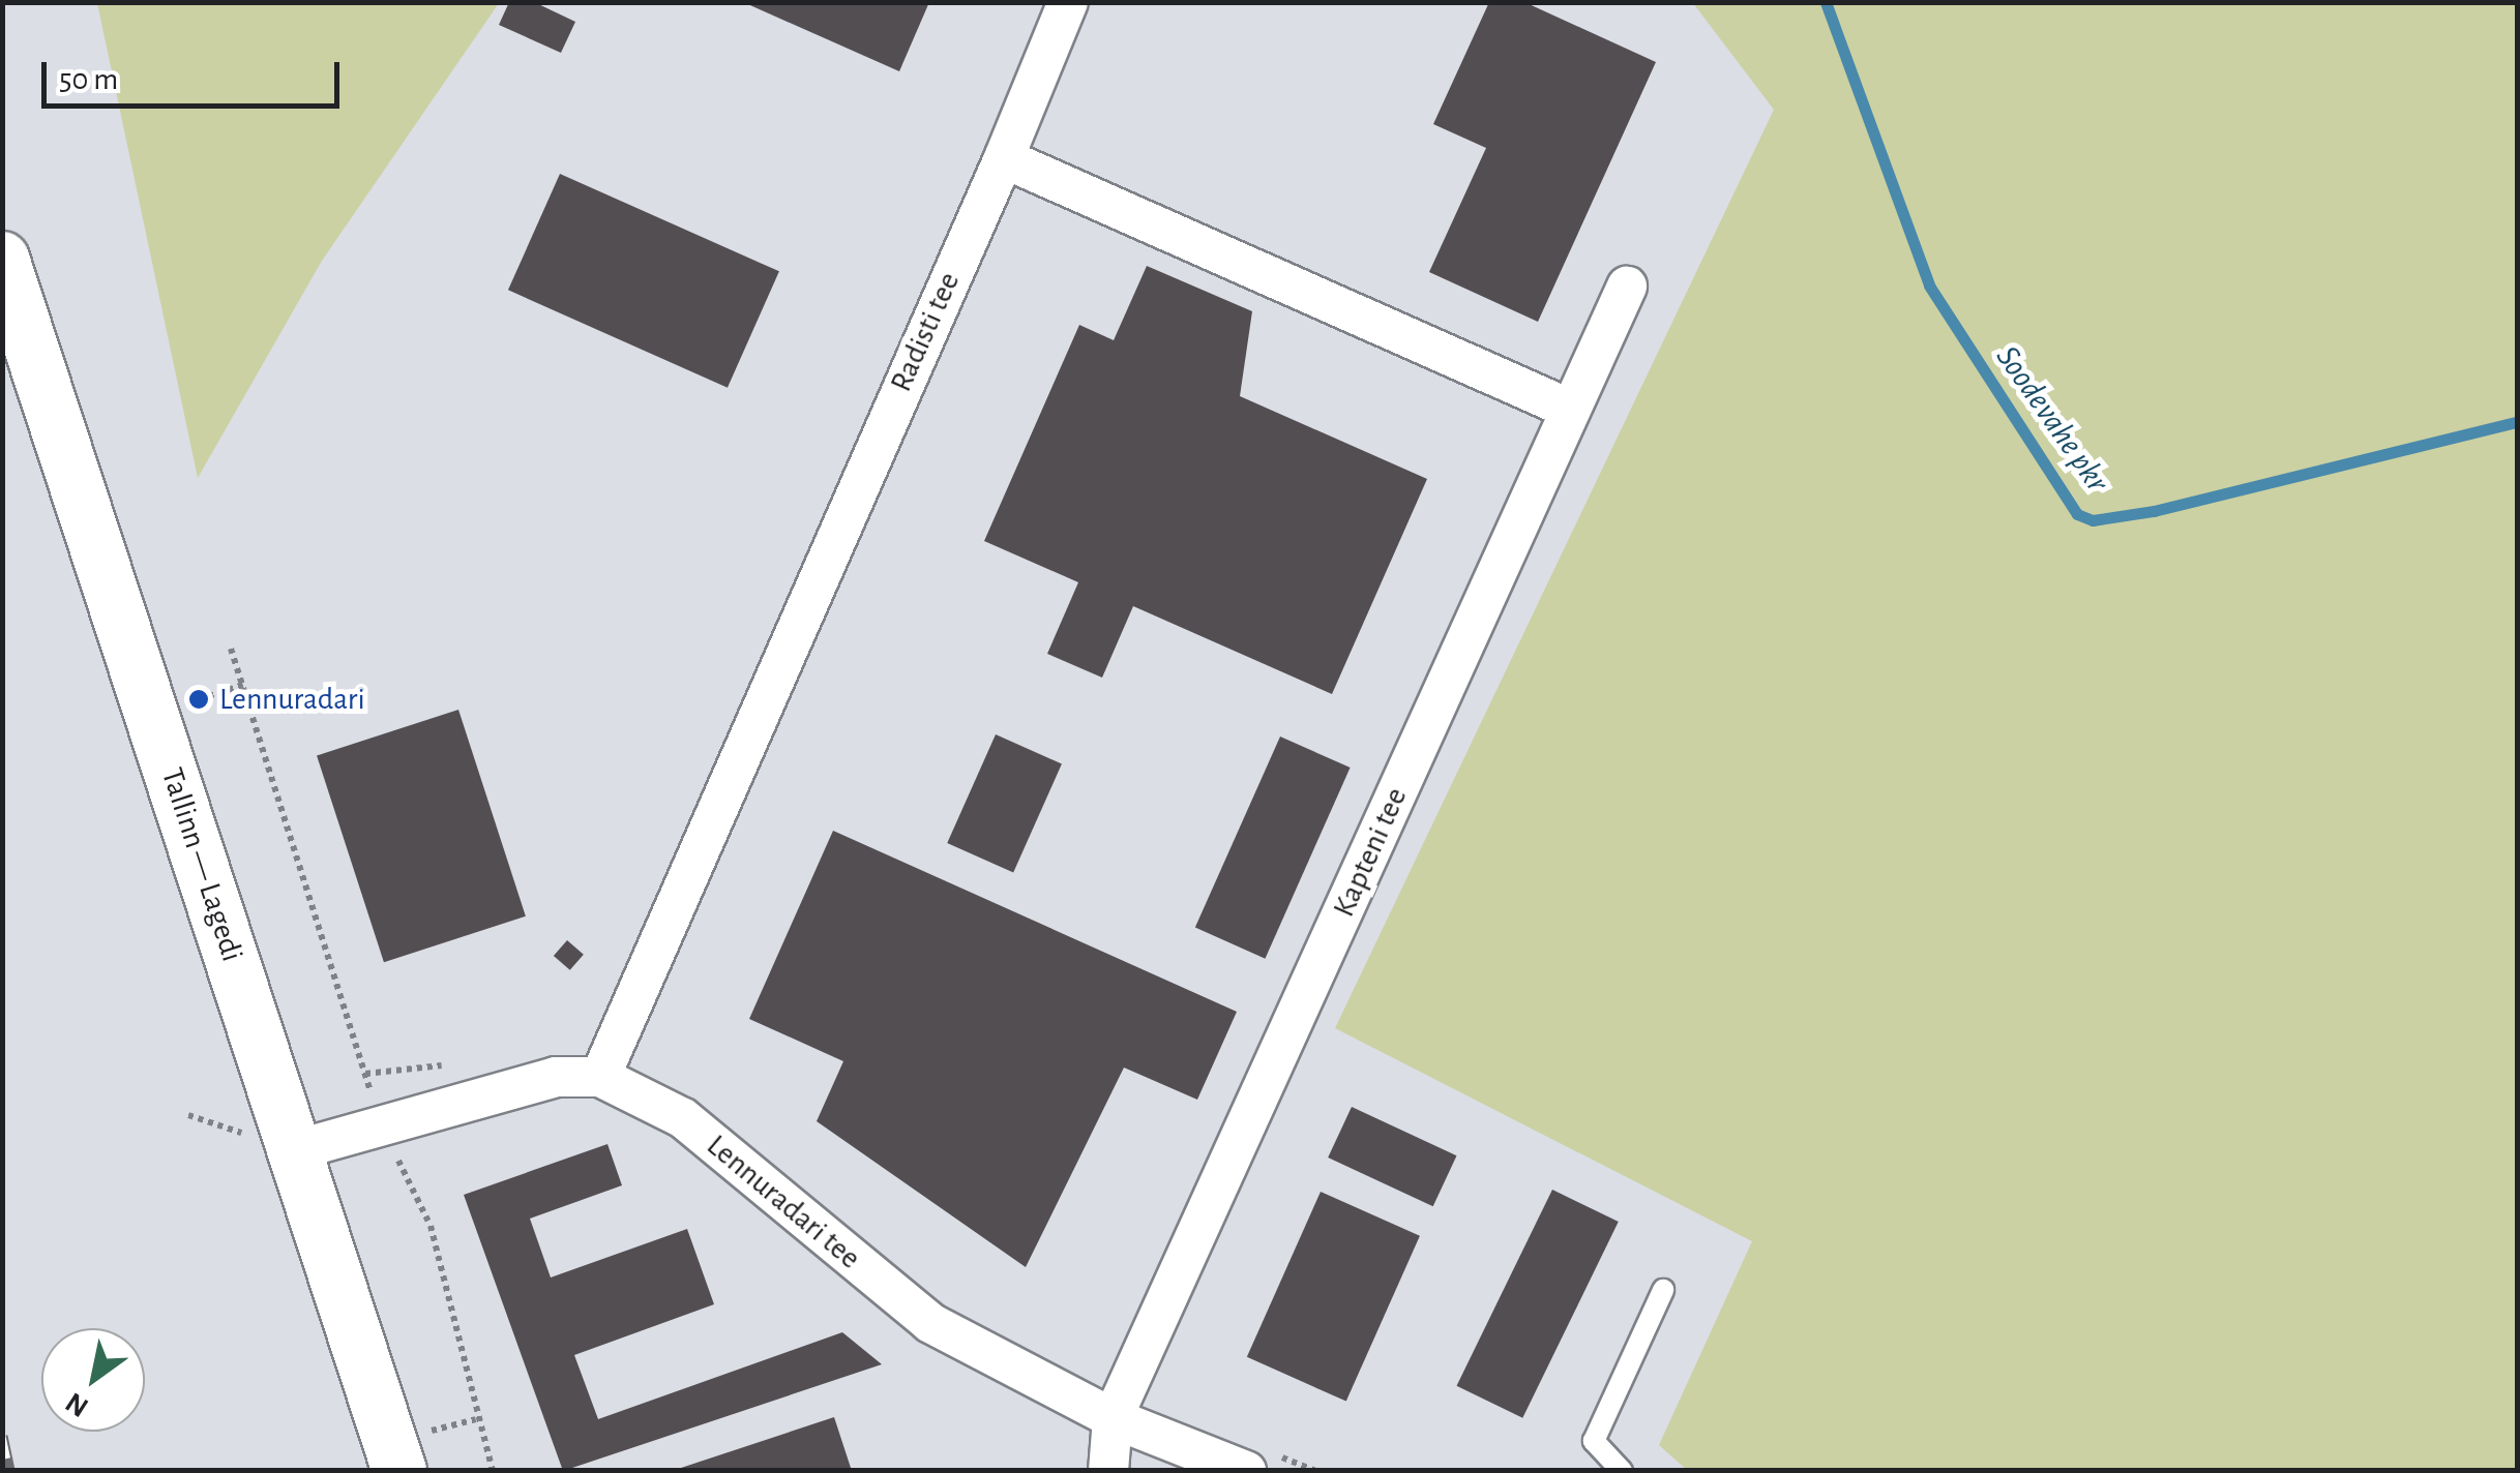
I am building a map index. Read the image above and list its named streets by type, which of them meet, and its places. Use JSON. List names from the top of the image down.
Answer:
{
  "streets": {
    "street": [
      "Radisti tee",
      "Kapteni tee",
      "Tallinn — Lagedi",
      "Lennuradari tee"
    ]
  },
  "crossings": [
    ["Radisti tee", "Lennuradari tee"],
    ["Kapteni tee", "Lennuradari tee"]
  ],
  "water": ["Soodevahe pkr"],
  "places": ["Lennuradari"],
  "scale_bar": "50 m",
  "north": "bottom left"
}
